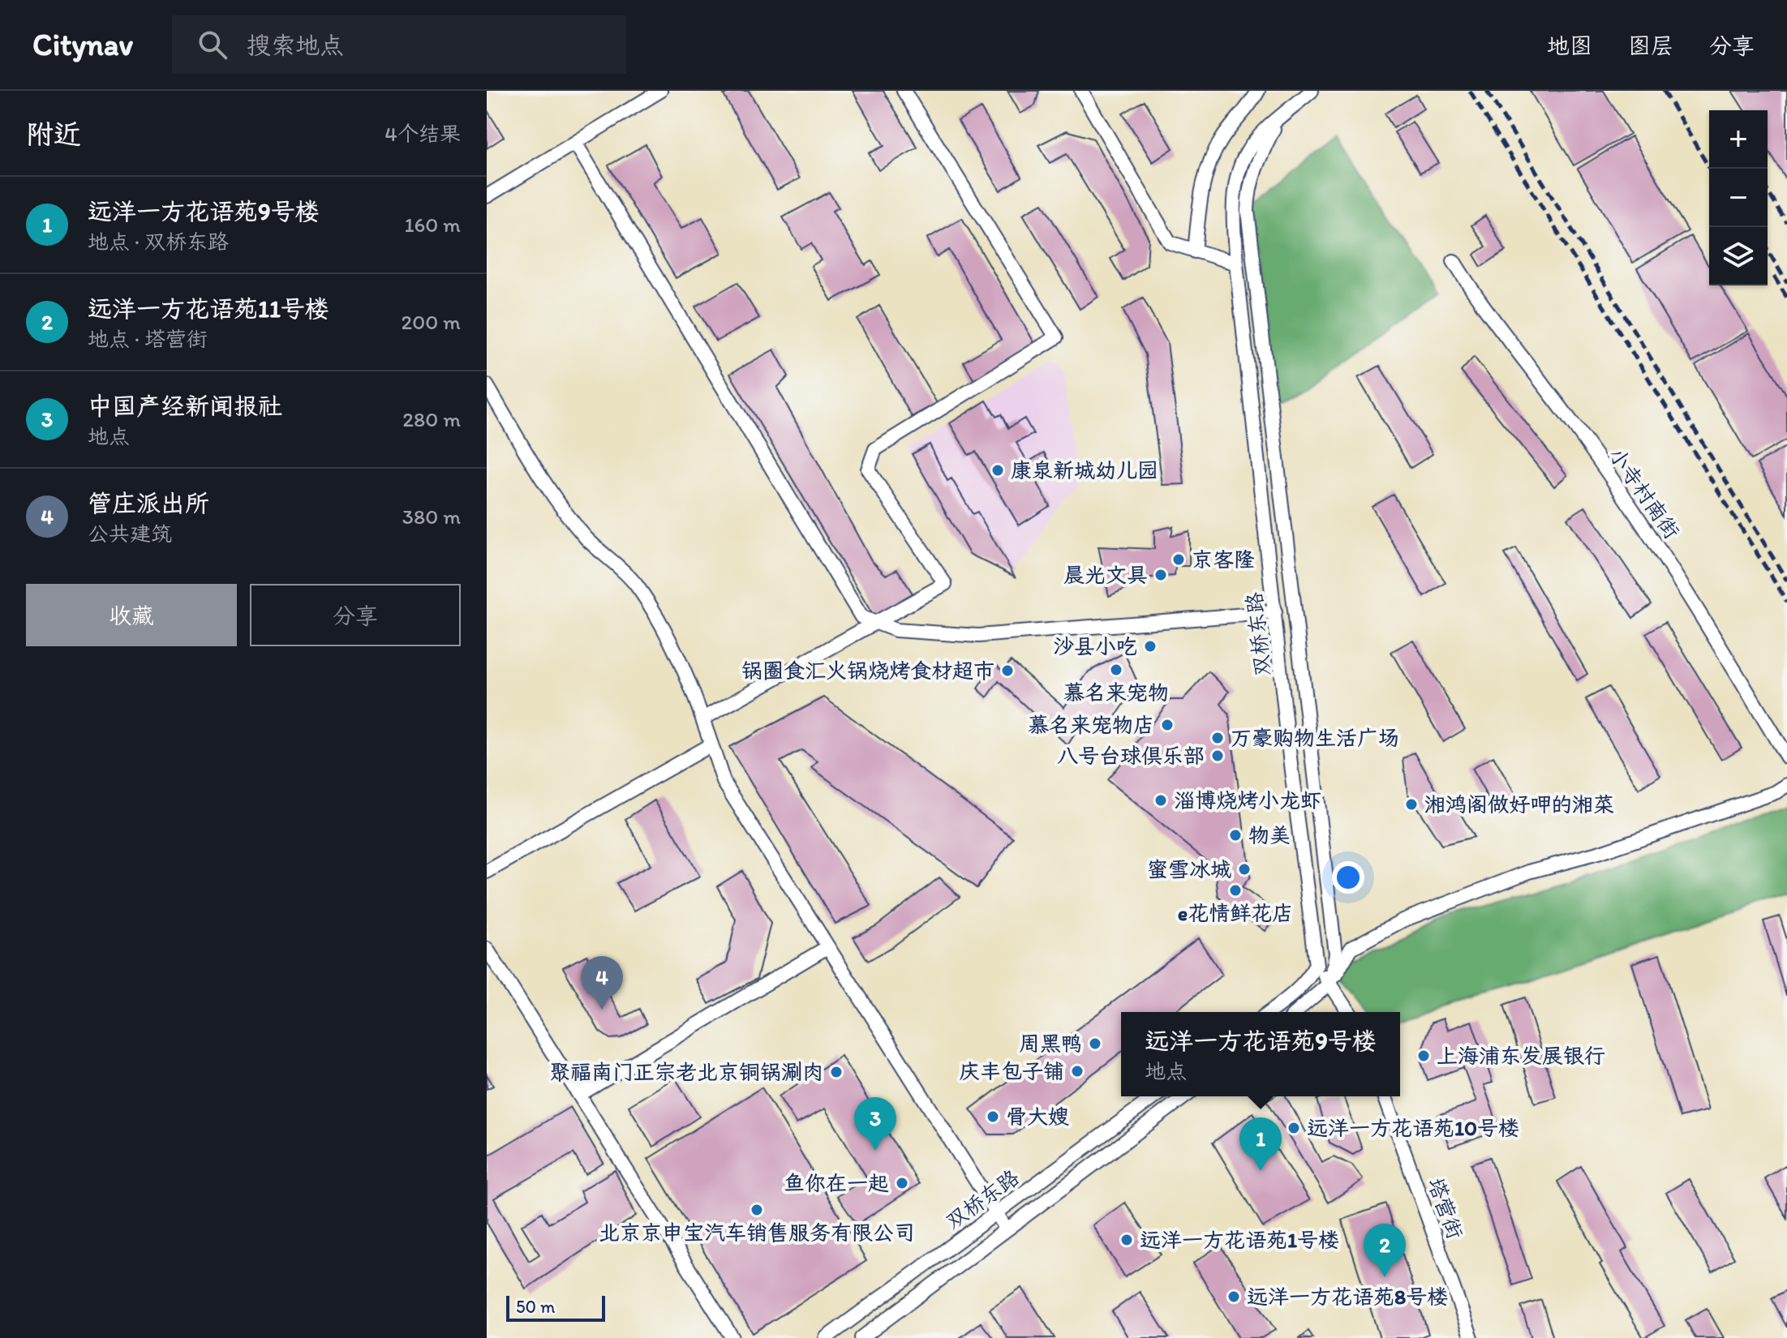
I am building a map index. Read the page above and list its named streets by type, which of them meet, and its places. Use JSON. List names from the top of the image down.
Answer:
{
  "streets": {
    "street": ["小寺村南街", "双桥东路", "塔营街"]
  },
  "places": [
    "康泉新城幼儿园",
    "京客隆",
    "晨光文具",
    "沙县小吃",
    "慕名来宠物",
    "锅圈食汇火锅烧烤食材超市",
    "慕名来宠物店",
    "万豪购物生活广场",
    "八号台球俱乐部",
    "淄博烧烤小龙虾",
    "湘鸿阁做好呷的湘菜",
    "物美",
    "蜜雪冰城",
    "e花情鲜花店",
    "周黑鸭",
    "上海浦东发展银行",
    "庆丰包子铺",
    "聚福南门正宗老北京铜锅涮肉",
    "骨大嫂",
    "远洋一方花语苑10号楼",
    "鱼你在一起",
    "北京京申宝汽车销售服务有限公司",
    "远洋一方花语苑1号楼",
    "远洋一方花语苑8号楼"
  ],
  "scale_bar": "50 m",
  "page": {
    "header": "Citynav",
    "search": "搜索地点",
    "nav": ["地图", "图层", "分享"],
    "heading": ["附近", "4个结果"],
    "map_buttons": ["+", "−"],
    "list": [
      {
        "mark": "1",
        "name": "远洋一方花语苑9号楼",
        "note": "地点 · 双桥东路",
        "value": "160 m"
      },
      {
        "mark": "2",
        "name": "远洋一方花语苑11号楼",
        "note": "地点 · 塔营街",
        "value": "200 m"
      },
      {
        "mark": "3",
        "name": "中国产经新闻报社",
        "note": "地点",
        "value": "280 m"
      },
      {
        "mark": "4",
        "name": "管庄派出所",
        "note": "公共建筑",
        "value": "380 m"
      }
    ],
    "buttons": ["收藏", "分享"],
    "pins": [
      "4",
      "3",
      "1",
      "2"
    ],
    "popup": ["远洋一方花语苑9号楼", "地点"],
    "scale": "50 m"
  }
}
